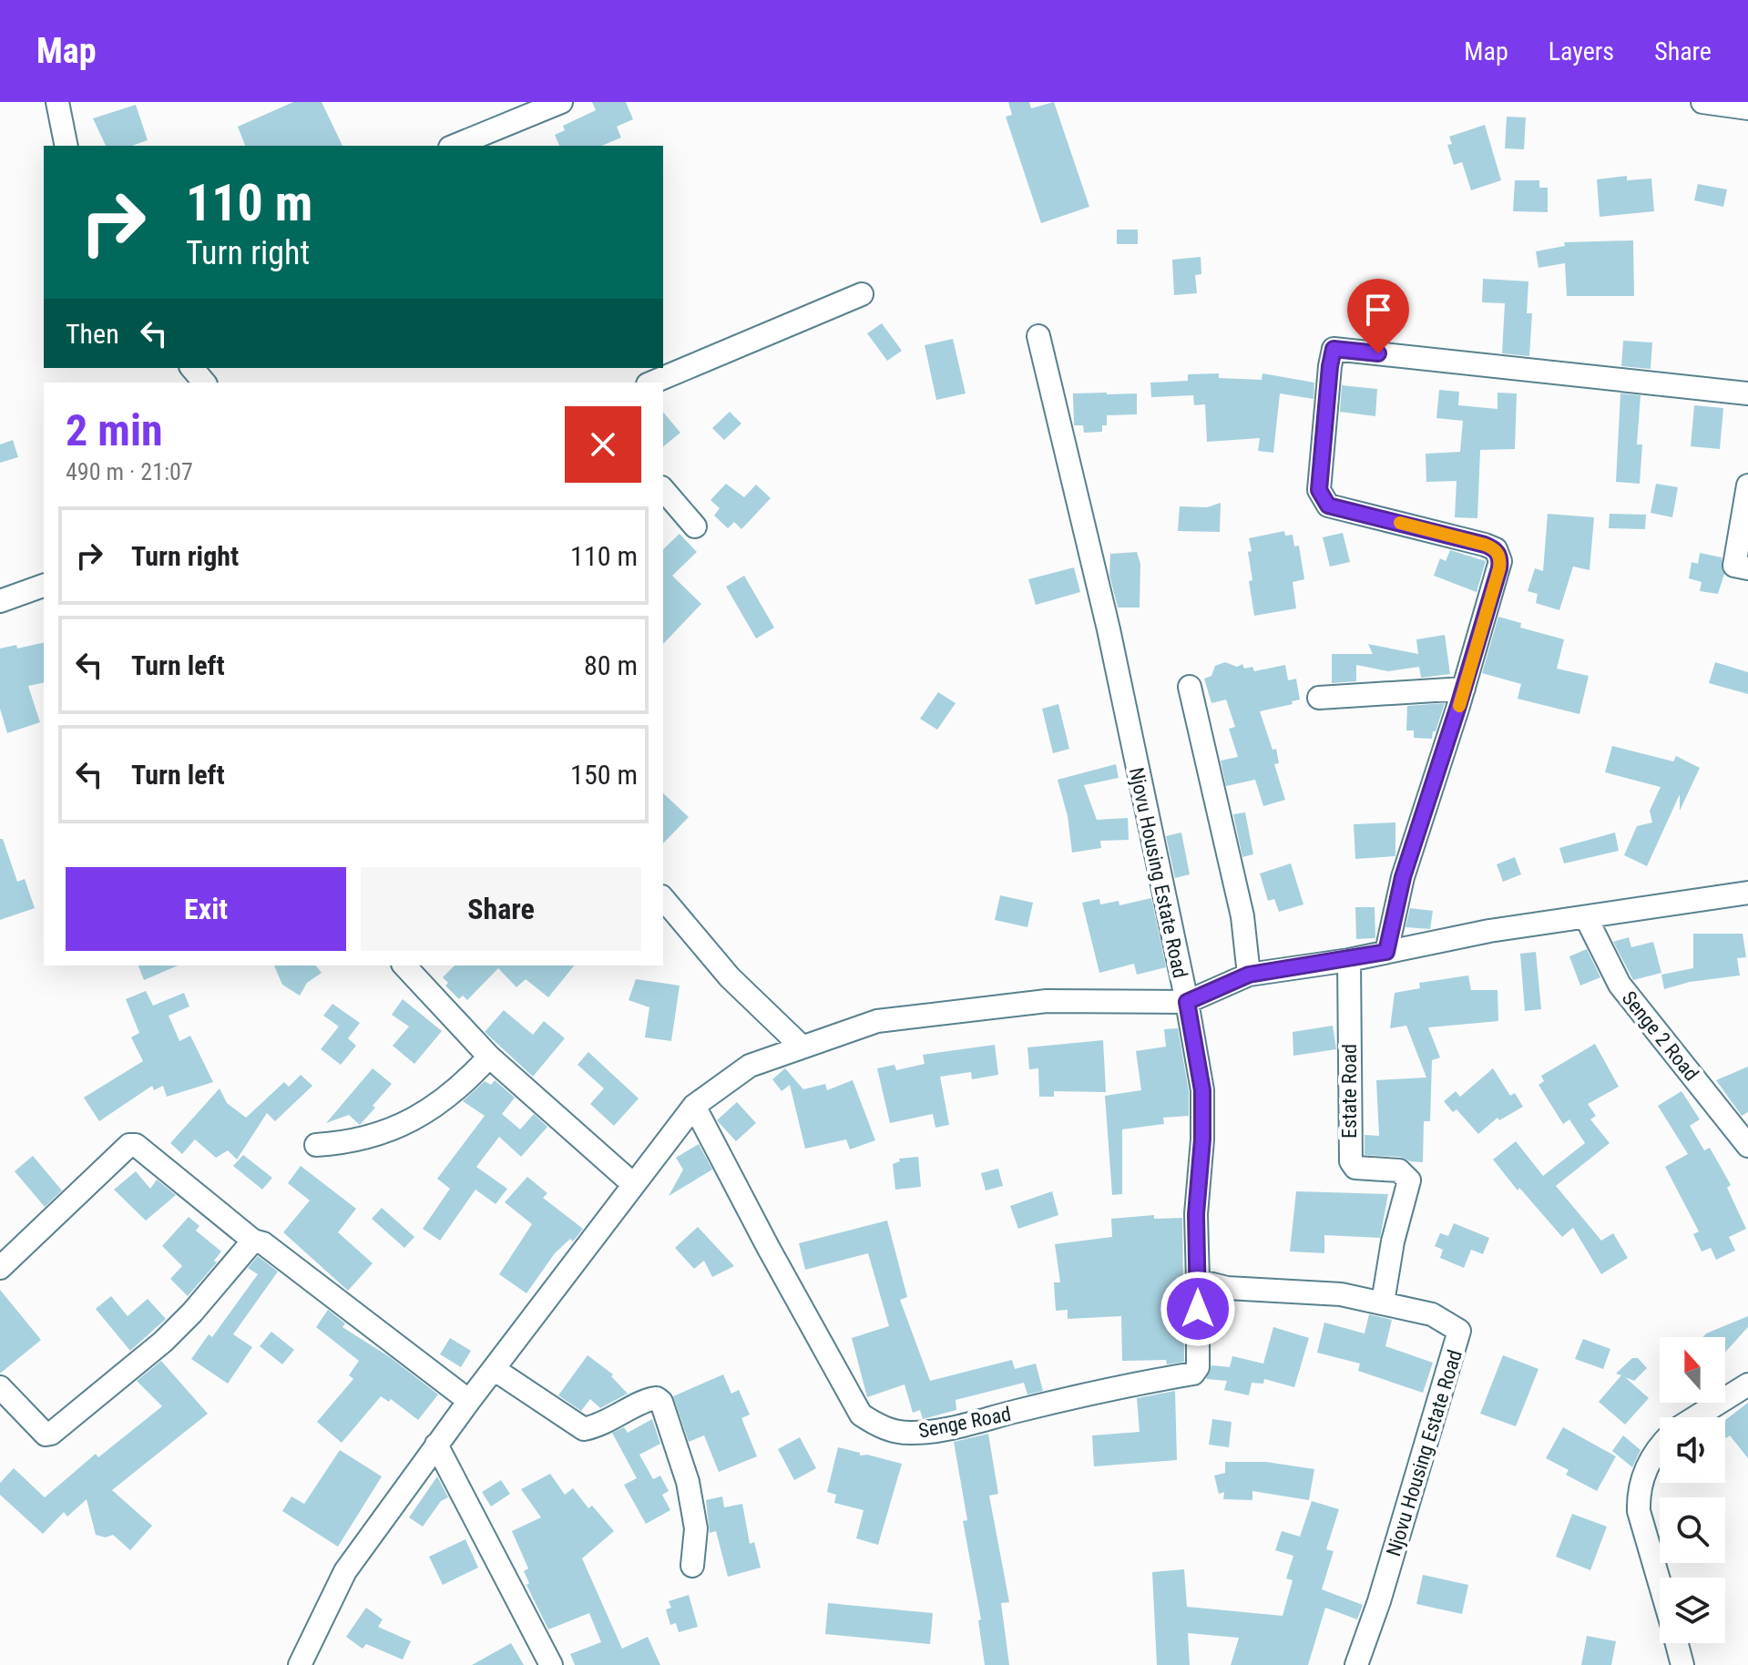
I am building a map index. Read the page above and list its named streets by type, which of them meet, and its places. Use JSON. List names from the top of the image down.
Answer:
{
  "streets": {
    "street": [
      "Njovu Housing Estate Road",
      "Senge 2 Road",
      "Estate Road",
      "Senge Road"
    ]
  },
  "crossings": [
    ["Njovu Housing Estate Road", "Estate Road"],
    ["Njovu Housing Estate Road", "Senge Road"]
  ],
  "north": "top",
  "page": {
    "header": "Map",
    "nav": ["Map", "Layers", "Share"],
    "turn": ["110 m", "Turn right"],
    "then": "Then",
    "heading": ["2 min", "490 m · 21:07"],
    "list": [
      {
        "name": "Turn right",
        "value": "110 m"
      },
      {
        "name": "Turn left",
        "value": "80 m"
      },
      {
        "name": "Turn left",
        "value": "150 m"
      }
    ],
    "buttons": ["Exit", "Share"]
  }
}
